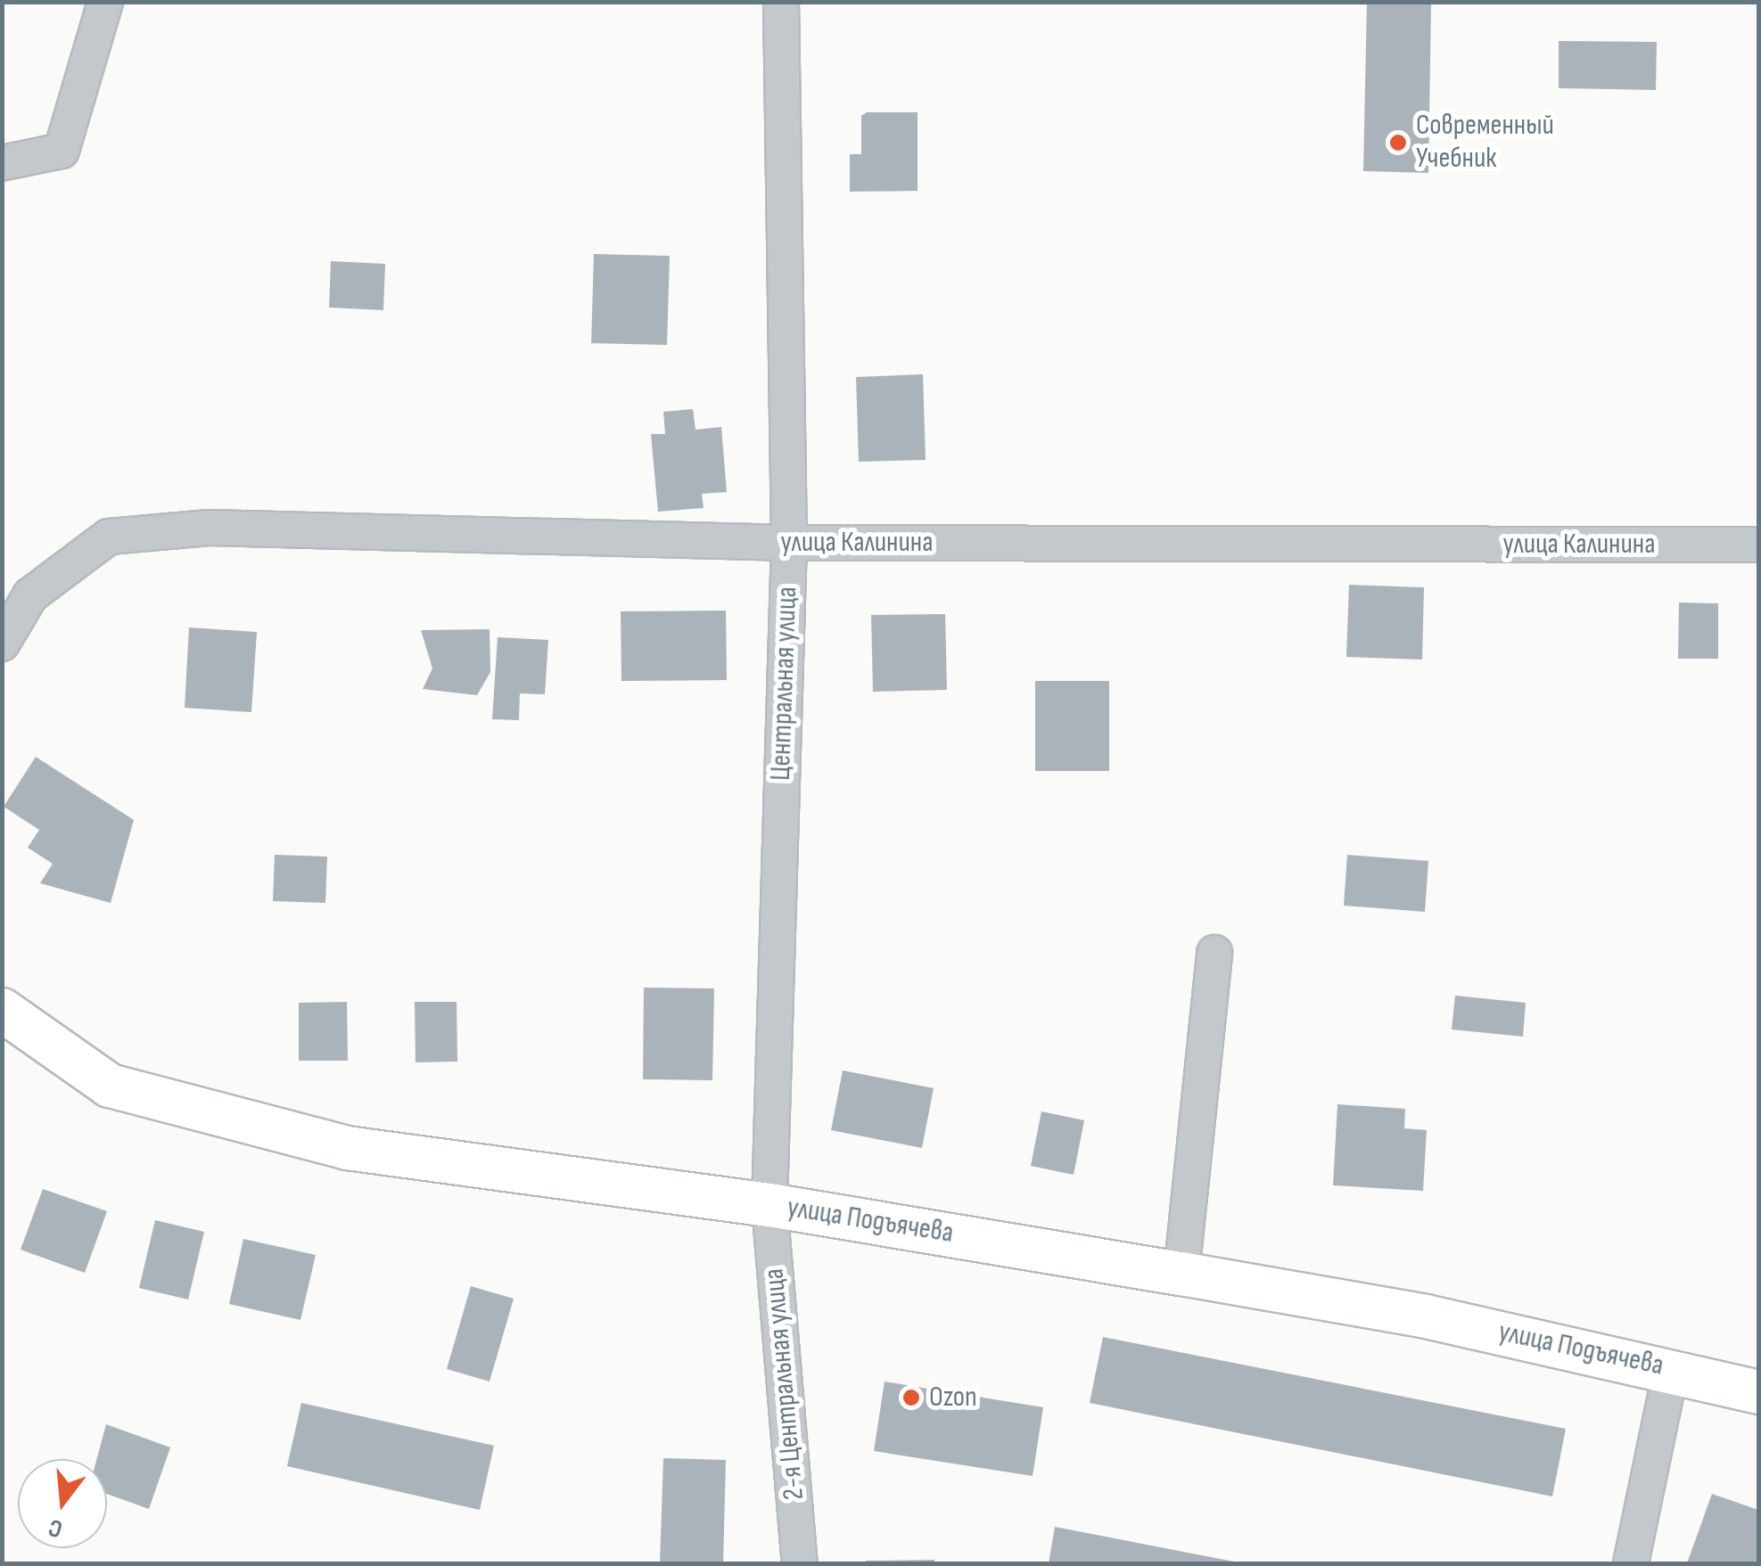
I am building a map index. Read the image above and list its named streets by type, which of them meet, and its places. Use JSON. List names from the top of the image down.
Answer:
{
  "streets": {
    "main road": ["улица Подъячева"],
    "street": ["улица Калинина", "Центральная улица", "2-я Центральная улица"]
  },
  "crossings": [
    ["улица Калинина", "Центральная улица"],
    ["Центральная улица", "улица Подъячева"],
    ["Центральная улица", "2-я Центральная улица"],
    ["улица Подъячева", "2-я Центральная улица"]
  ],
  "places": ["Современный Учебник", "Ozon"],
  "north": "bottom"
}
